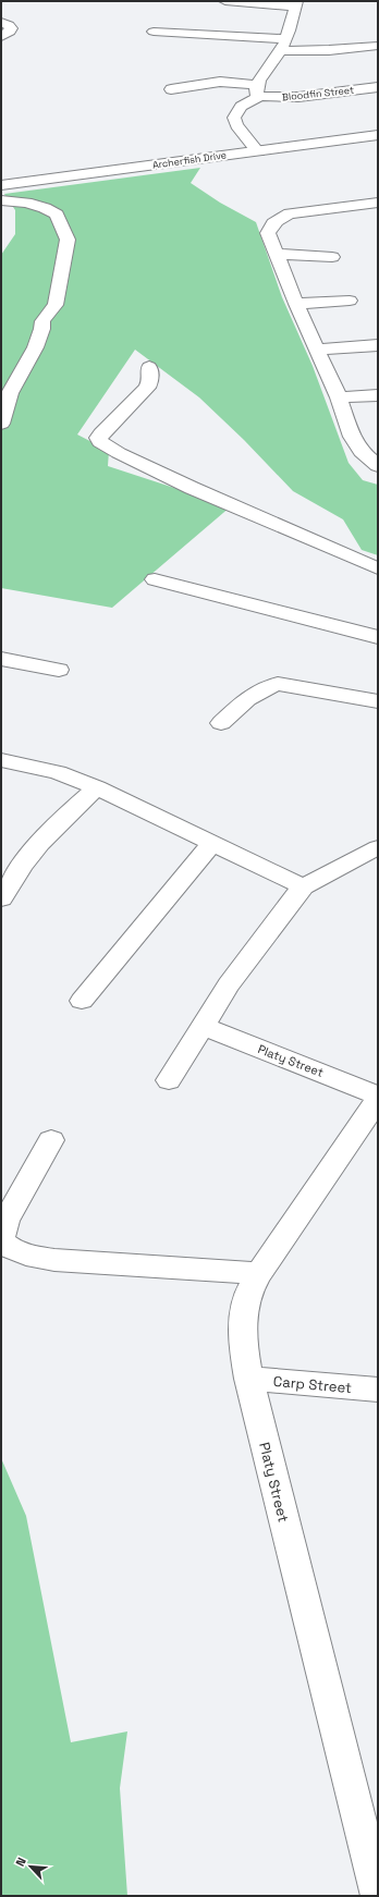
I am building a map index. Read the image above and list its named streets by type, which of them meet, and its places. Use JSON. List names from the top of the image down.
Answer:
{
  "streets": {
    "street": [
      "Bloodfin Street",
      "Archerfish Drive",
      "Platy Street",
      "Carp Street"
    ]
  },
  "crossings": [
    ["Platy Street", "Carp Street"]
  ],
  "north": "top left"
}
